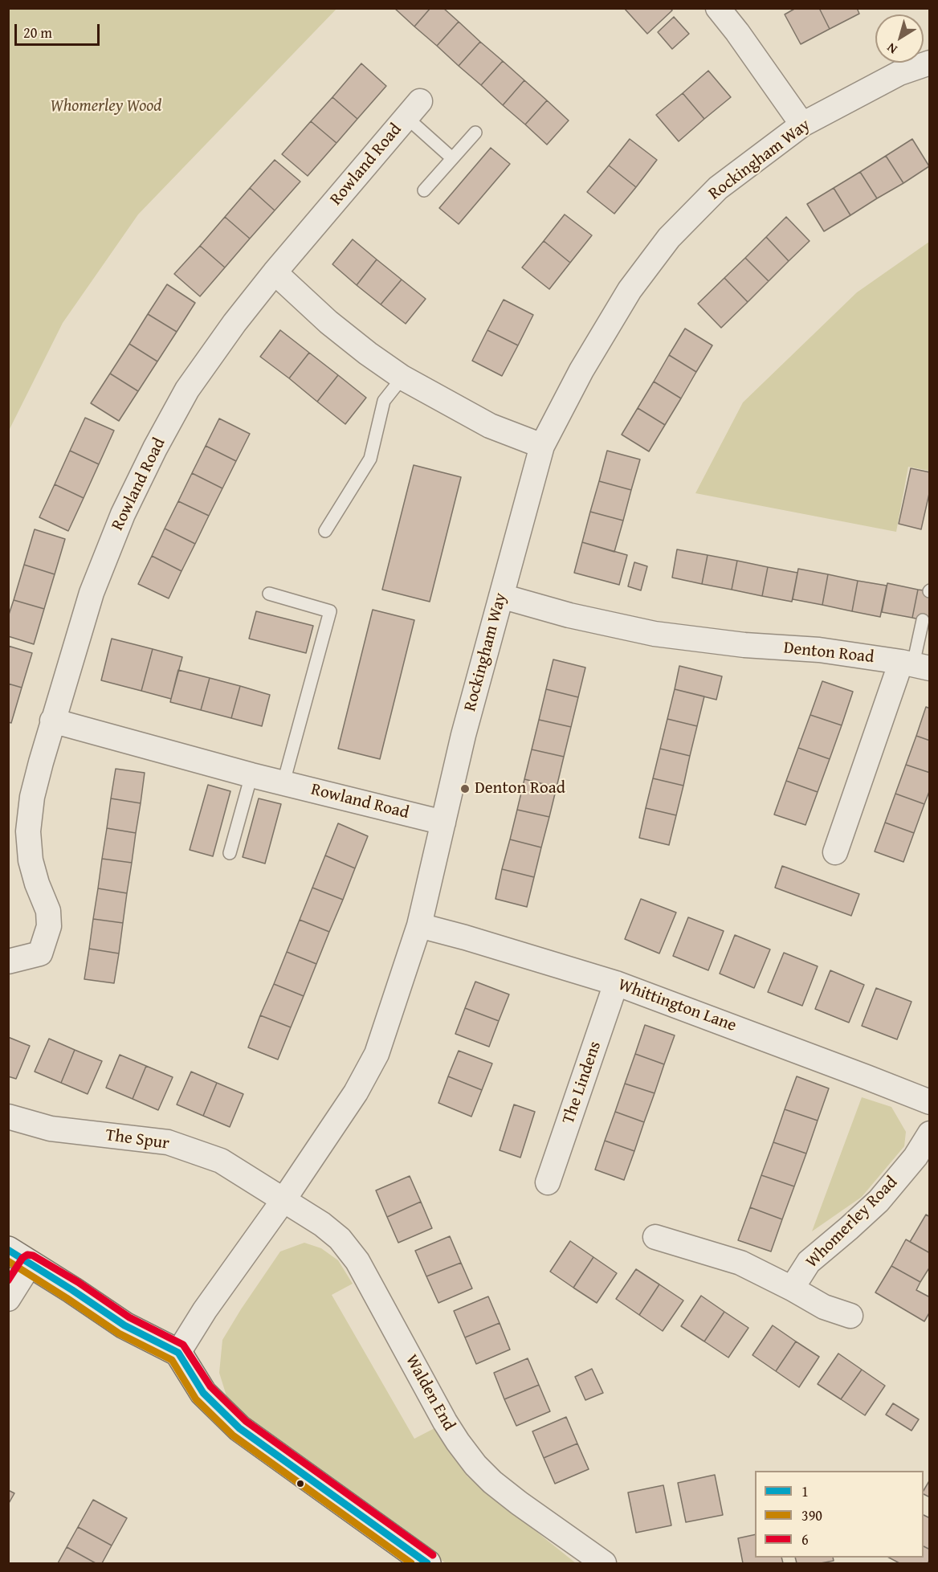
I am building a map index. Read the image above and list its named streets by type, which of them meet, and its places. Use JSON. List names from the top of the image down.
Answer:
{
  "streets": {
    "street": [
      "Rockingham Way",
      "Rowland Road",
      "Denton Road",
      "Whittington Lane",
      "The Lindens",
      "The Spur",
      "Whomerley Road",
      "Walden End"
    ]
  },
  "crossings": [
    ["Rockingham Way", "Rowland Road"],
    ["Rockingham Way", "Denton Road"],
    ["Rockingham Way", "Whittington Lane"],
    ["Rockingham Way", "The Spur"],
    ["Rockingham Way", "Walden End"],
    ["Whittington Lane", "The Lindens"],
    ["The Spur", "Walden End"]
  ],
  "parks": ["Whomerley Wood"],
  "places": ["Denton Road"],
  "lines": ["transit line 1", "transit line 6", "transit line 390"],
  "legend": ["1", "390", "6"],
  "scale_bar": "20 m",
  "north": "bottom left"
}
